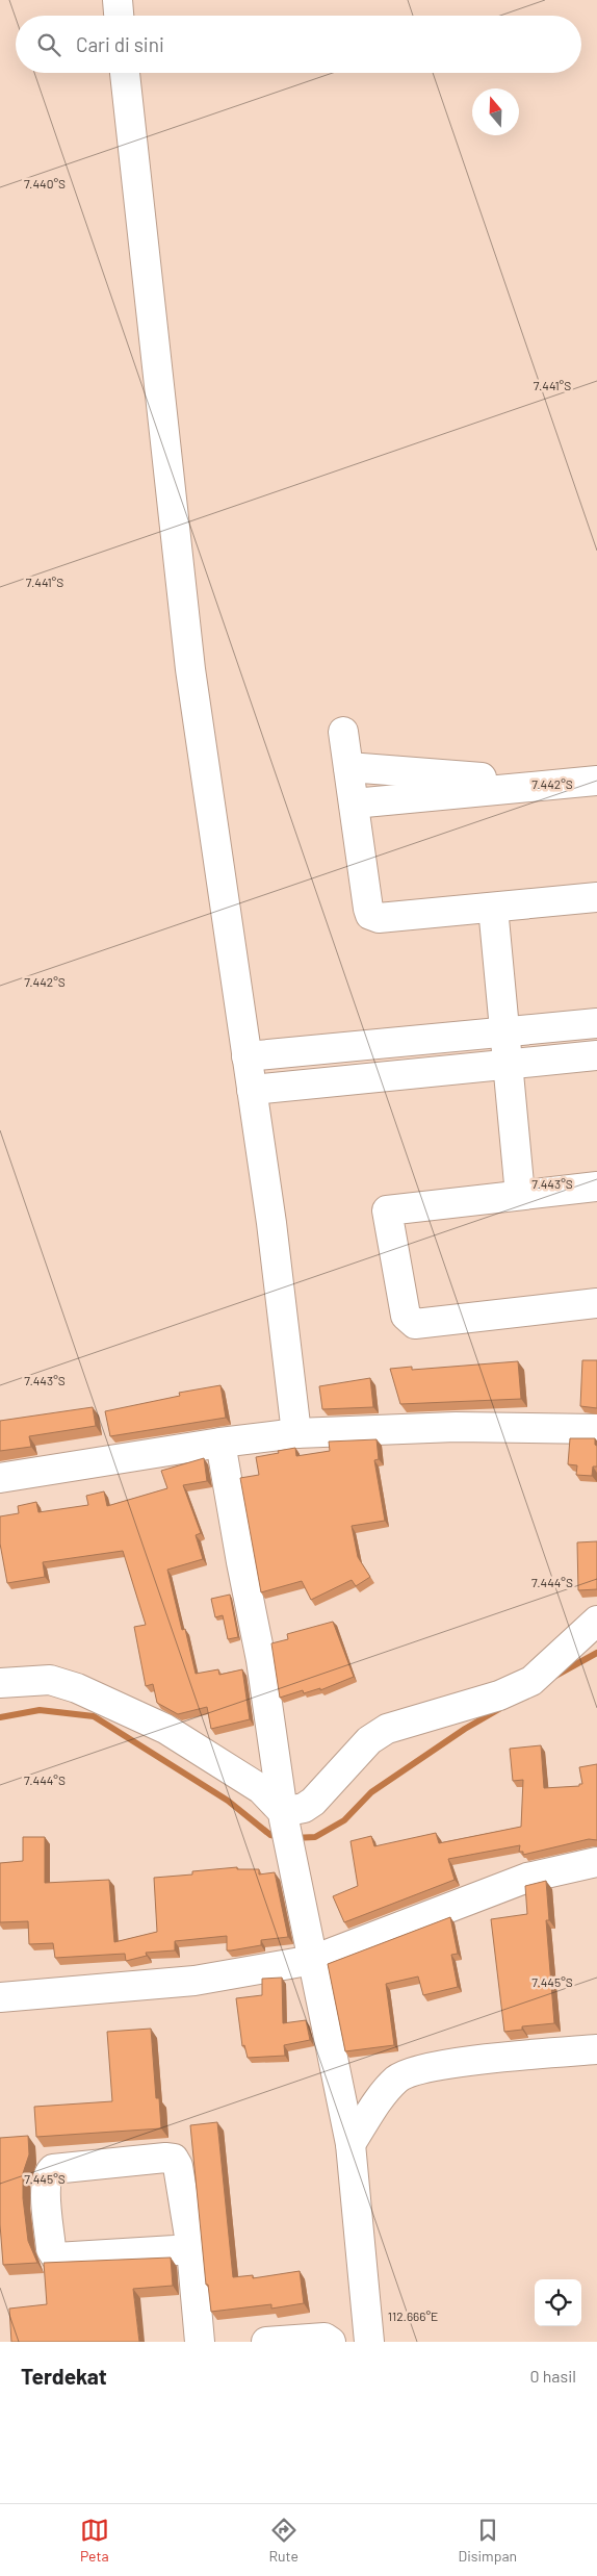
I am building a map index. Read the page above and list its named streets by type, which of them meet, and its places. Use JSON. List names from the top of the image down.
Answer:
{
  "north": "top",
  "page": {
    "search": "Cari di sini",
    "heading": ["Terdekat", "0 hasil"],
    "nav": ["Peta", "Rute", "Disimpan"]
  },
  "coordinates": [
    "7.440°S",
    "7.441°S",
    "7.442°S",
    "7.443°S",
    "7.444°S",
    "7.445°S",
    "112.666°E"
  ]
}
